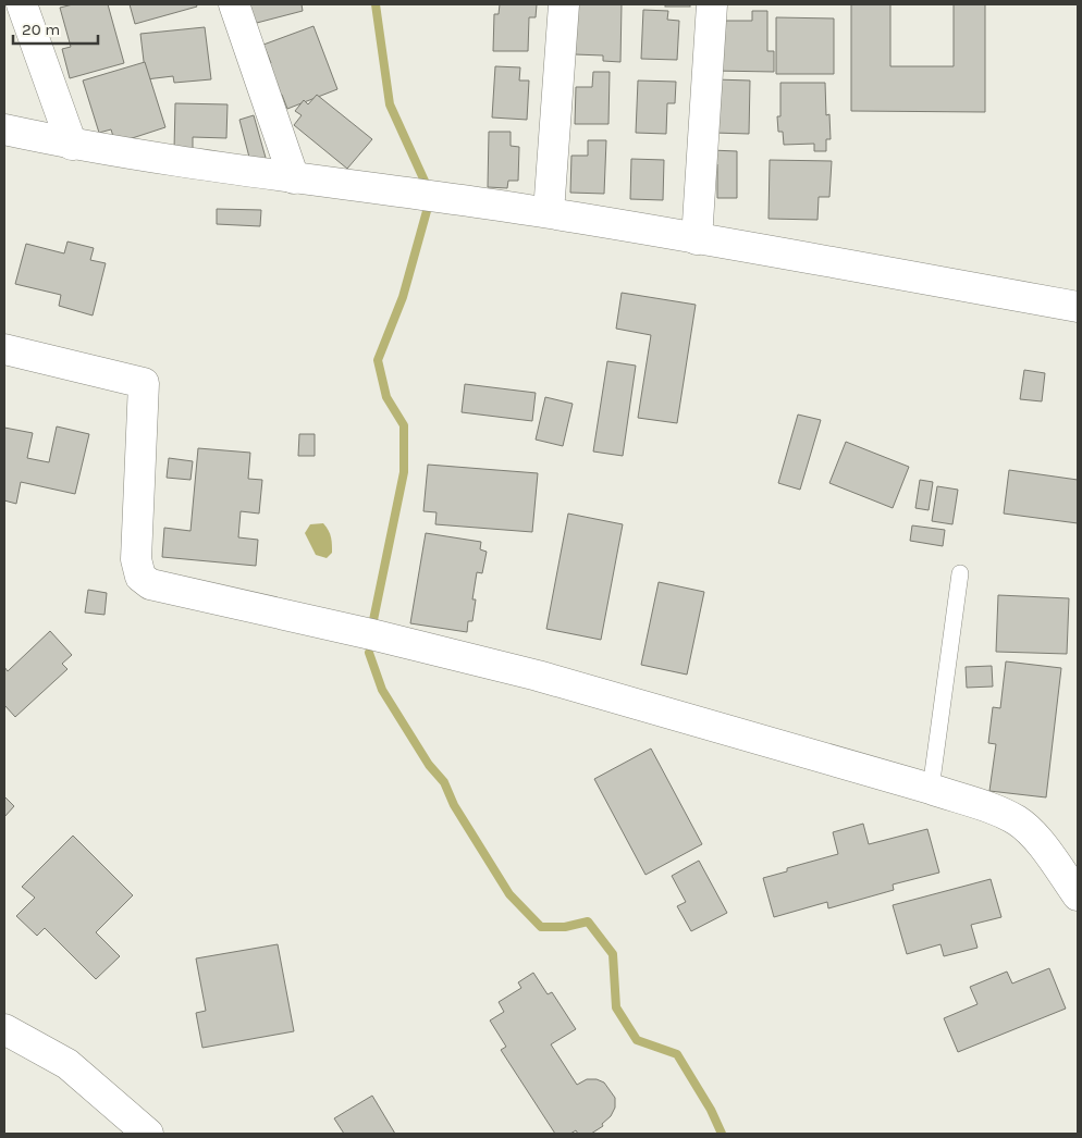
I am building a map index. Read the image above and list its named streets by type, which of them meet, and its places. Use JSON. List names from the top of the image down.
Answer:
{
  "scale_bar": "20 m"
}
